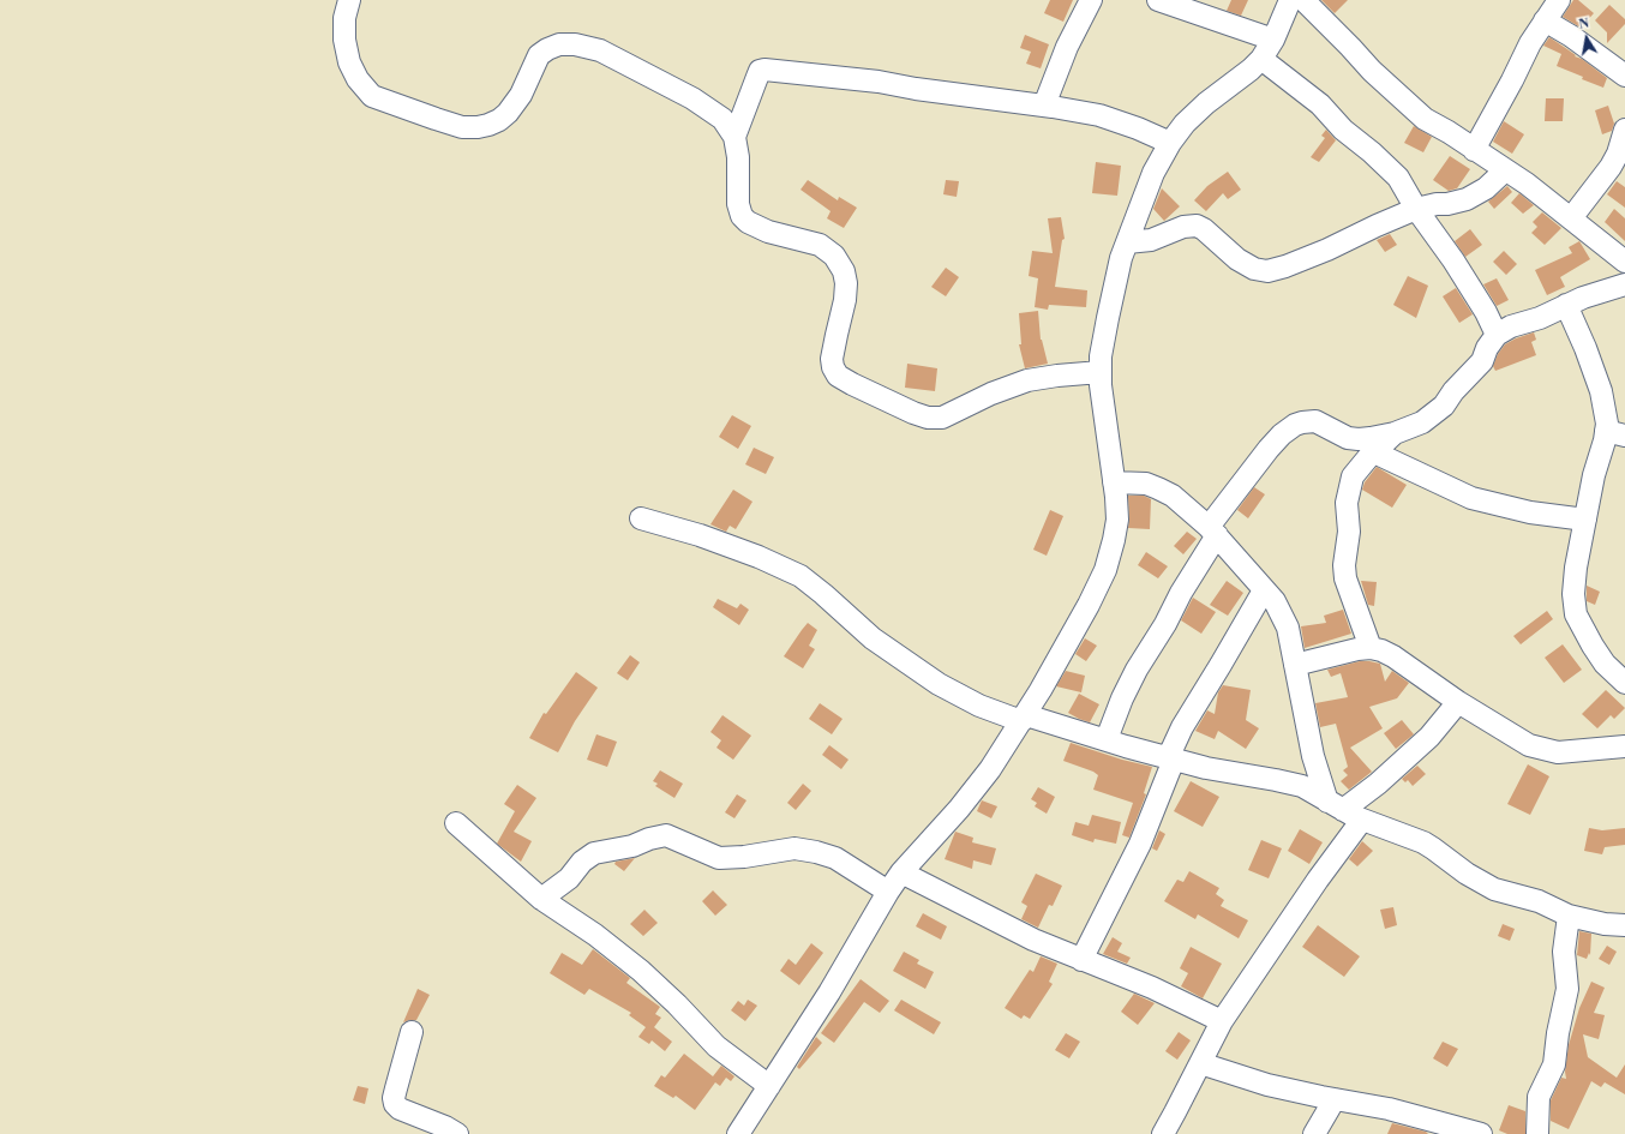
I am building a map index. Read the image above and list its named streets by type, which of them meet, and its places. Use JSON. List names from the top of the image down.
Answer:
{
  "north": "top"
}
